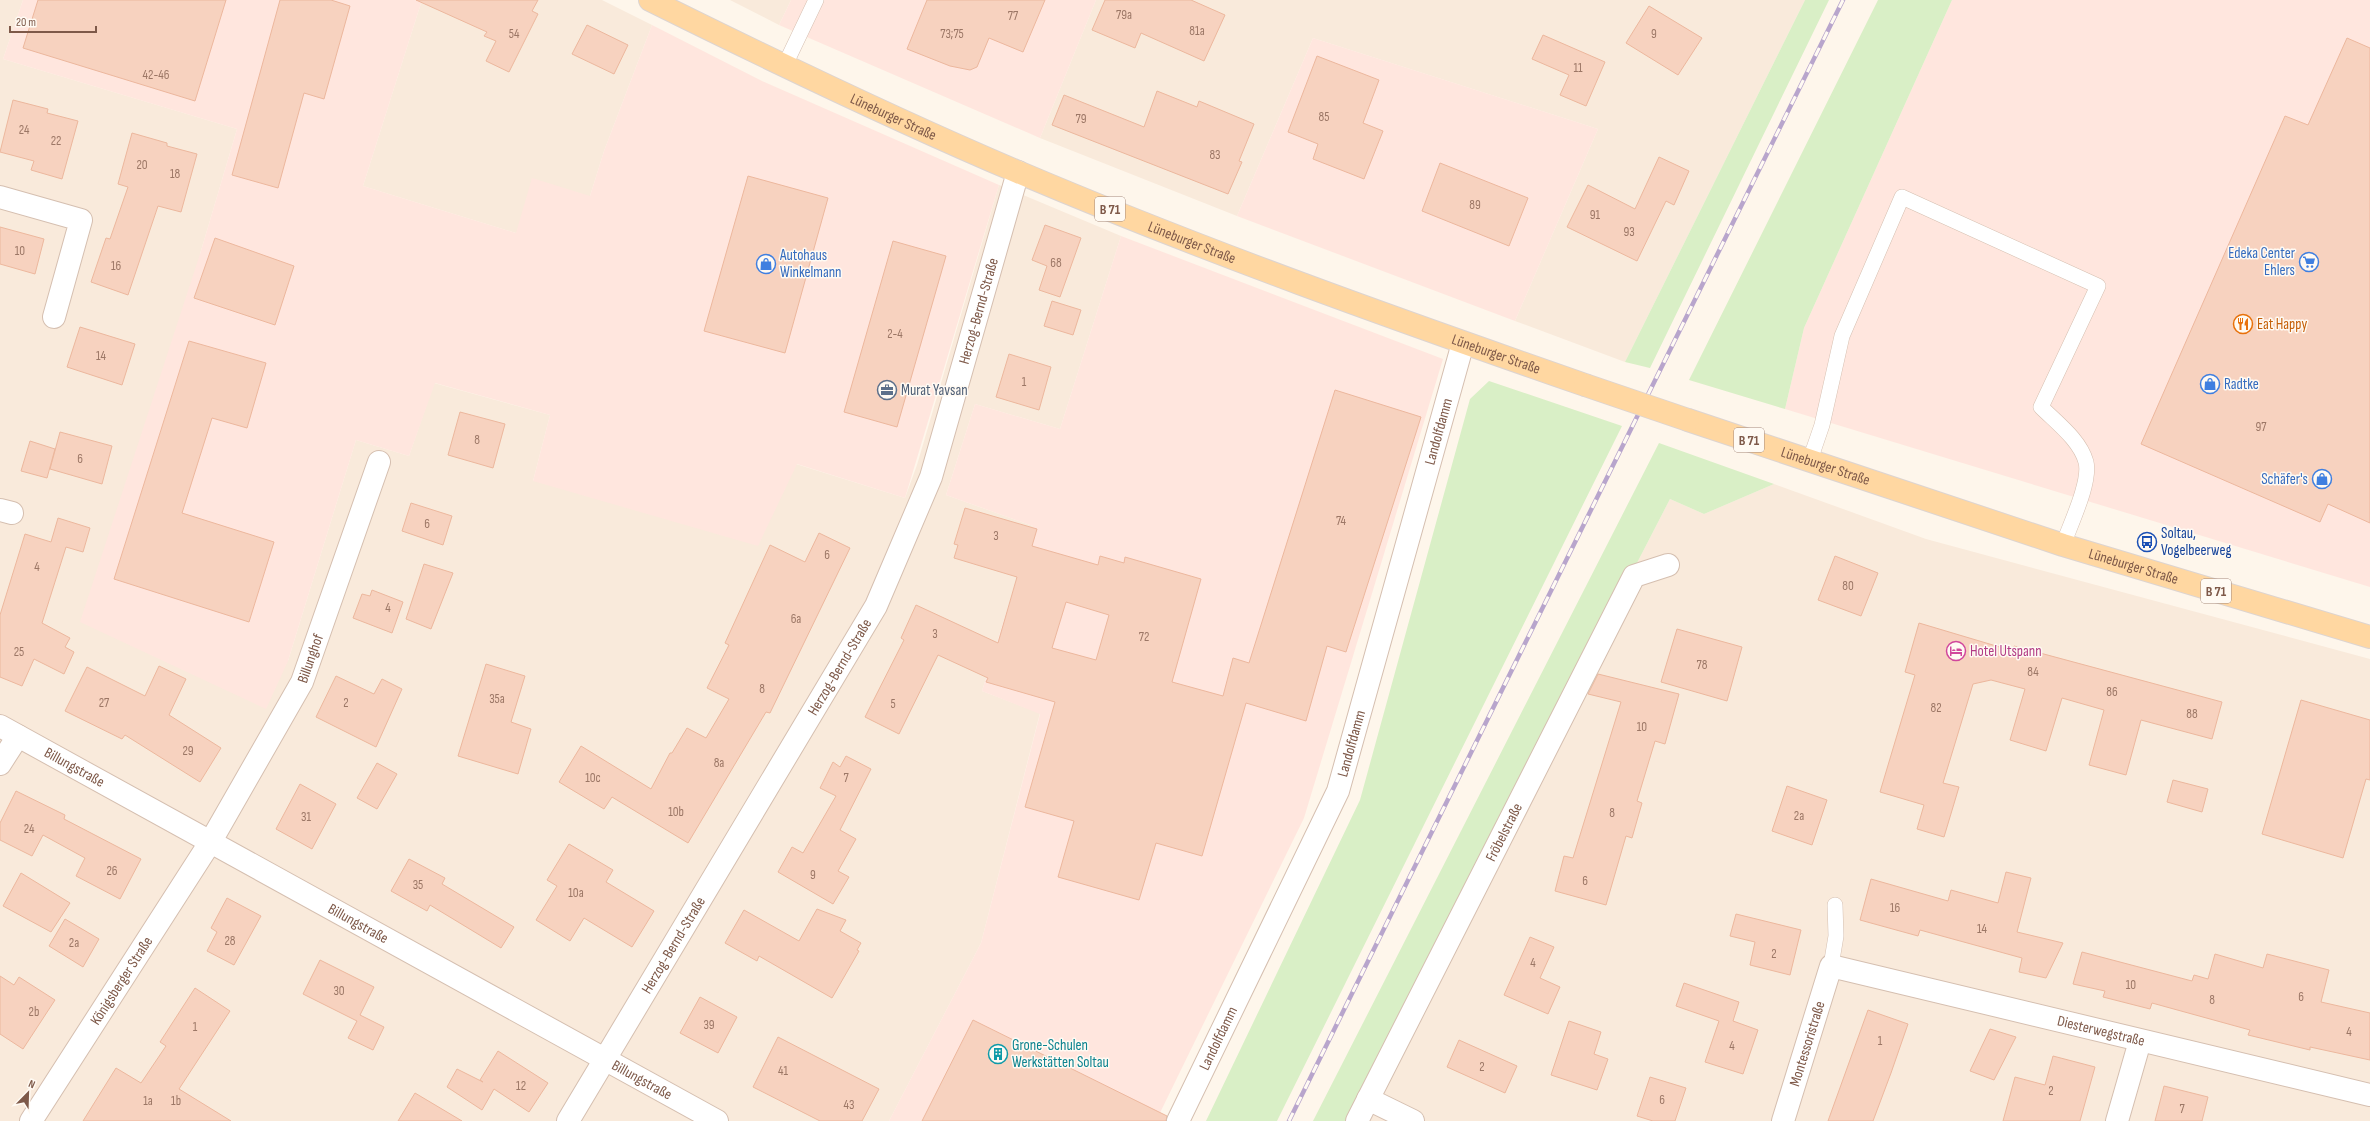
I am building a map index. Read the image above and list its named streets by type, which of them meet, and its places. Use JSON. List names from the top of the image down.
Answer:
{
  "streets": {
    "main road": ["Lüneburger Straße", "B 71"],
    "street": [
      "Herzog-Bernd-Straße",
      "Landolfdamm",
      "Billunghof",
      "Billungstraße",
      "Fröbelstraße",
      "Königsberger Straße",
      "Diesterwegstraße",
      "Montessoristraße"
    ]
  },
  "crossings": [
    ["Lüneburger Straße", "Herzog-Bernd-Straße"],
    ["Lüneburger Straße", "Landolfdamm"],
    ["Herzog-Bernd-Straße", "Billungstraße"],
    ["Billunghof", "Billungstraße"],
    ["Billunghof", "Königsberger Straße"],
    ["Billungstraße", "Königsberger Straße"],
    ["Diesterwegstraße", "Montessoristraße"]
  ],
  "places": {
    "supermarket": ["Edeka Center Ehlers"],
    "shop": ["Autohaus Winkelmann", "Radtke", "Schäfer's"],
    "restaurant": ["Eat Happy"],
    "office": ["Murat Yavsan"],
    "bus stop": ["Soltau, Vogelbeerweg"],
    "hotel": ["Hotel Utspann"],
    "building": ["Grone-Schulen Werkstätten Soltau"]
  },
  "house_numbers": [
    "79a",
    "77",
    "81a",
    "54",
    "73;75",
    "9",
    "11",
    "42-46",
    "85",
    "79",
    "24",
    "22",
    "83",
    "20",
    "18",
    "89",
    "91",
    "93",
    "10",
    "68",
    "16",
    "2-4",
    "14",
    "1",
    "97",
    "8",
    "6",
    "74",
    "6",
    "3",
    "6",
    "4",
    "80",
    "4",
    "6a",
    "3",
    "72",
    "25",
    "78",
    "84",
    "8",
    "86",
    "35a",
    "27",
    "2",
    "5",
    "82",
    "88",
    "10",
    "29",
    "8a",
    "10c",
    "7",
    "10b",
    "8",
    "2a",
    "31",
    "24",
    "26",
    "9",
    "6",
    "35",
    "10a",
    "16",
    "14",
    "28",
    "2a",
    "2",
    "4",
    "10",
    "30",
    "6",
    "8",
    "2b",
    "39",
    "1",
    "4",
    "1",
    "4",
    "2",
    "41",
    "12",
    "2",
    "6",
    "1a",
    "1b",
    "43",
    "7"
  ],
  "scale_bar": "20 m",
  "north": "top right"
}
